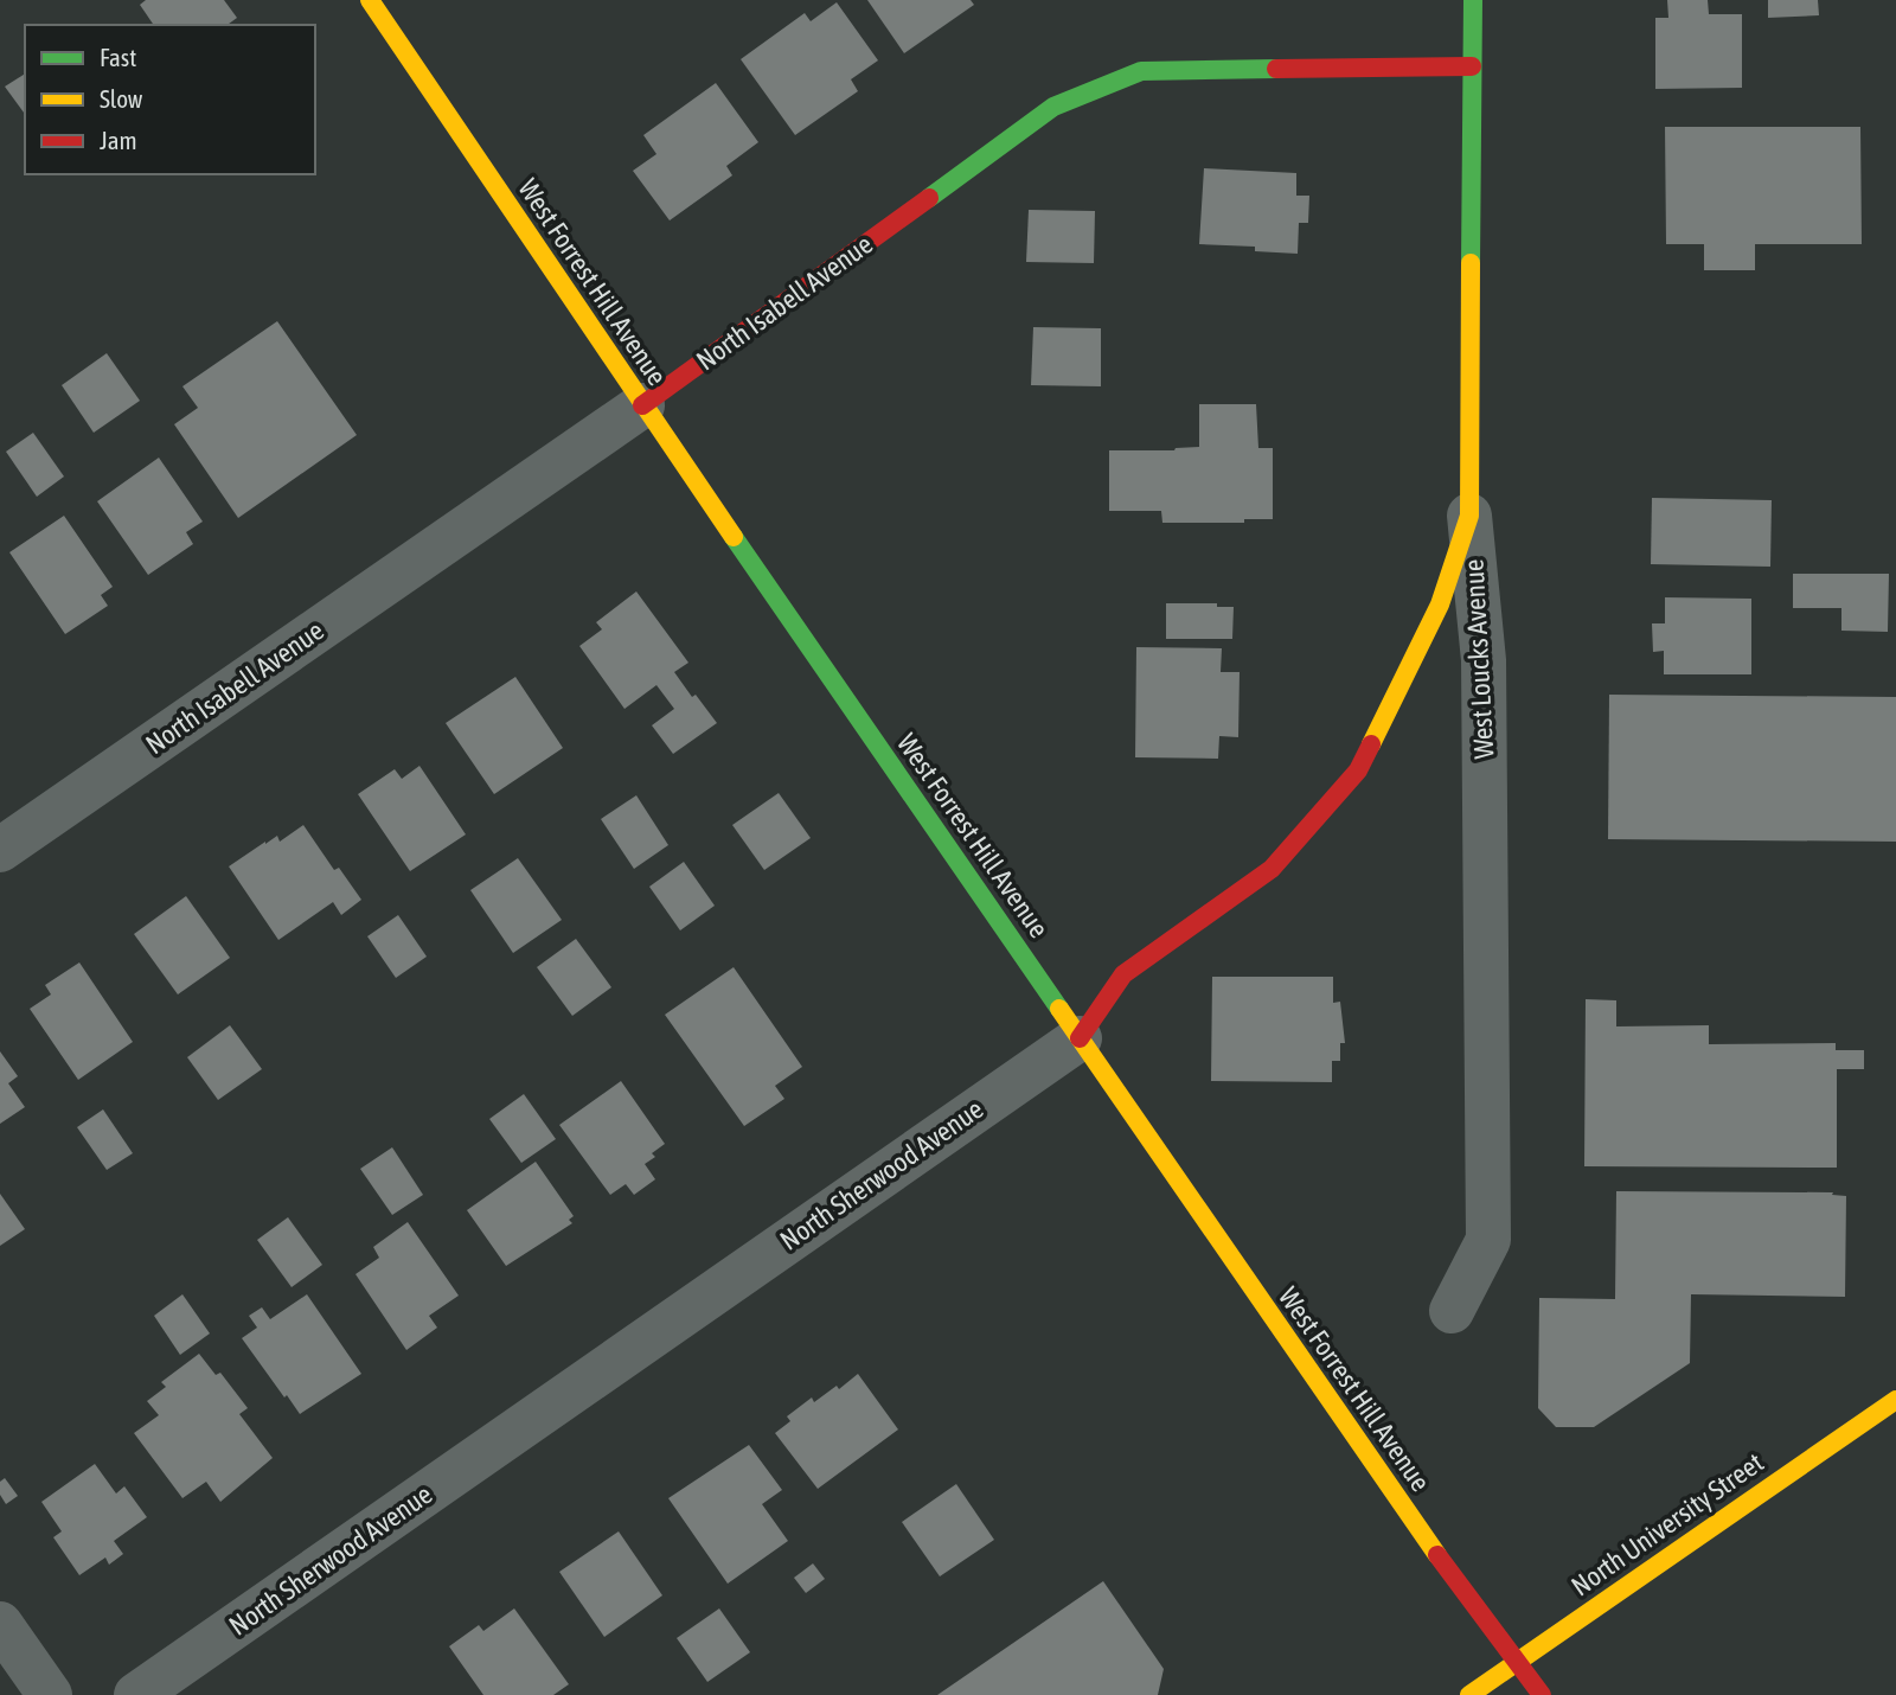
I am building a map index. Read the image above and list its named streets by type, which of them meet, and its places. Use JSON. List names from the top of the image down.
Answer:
{
  "streets": {
    "main road": [
      "West Forrest Hill Avenue",
      "North Isabell Avenue",
      "West Loucks Avenue",
      "North Sherwood Avenue",
      "North University Street"
    ]
  },
  "crossings": [
    ["West Forrest Hill Avenue", "North Isabell Avenue"],
    ["West Forrest Hill Avenue", "North Sherwood Avenue"],
    ["West Forrest Hill Avenue", "North University Street"],
    ["North Isabell Avenue", "West Loucks Avenue"],
    ["West Loucks Avenue", "North Sherwood Avenue"]
  ],
  "legend": ["Fast", "Slow", "Jam"]
}
